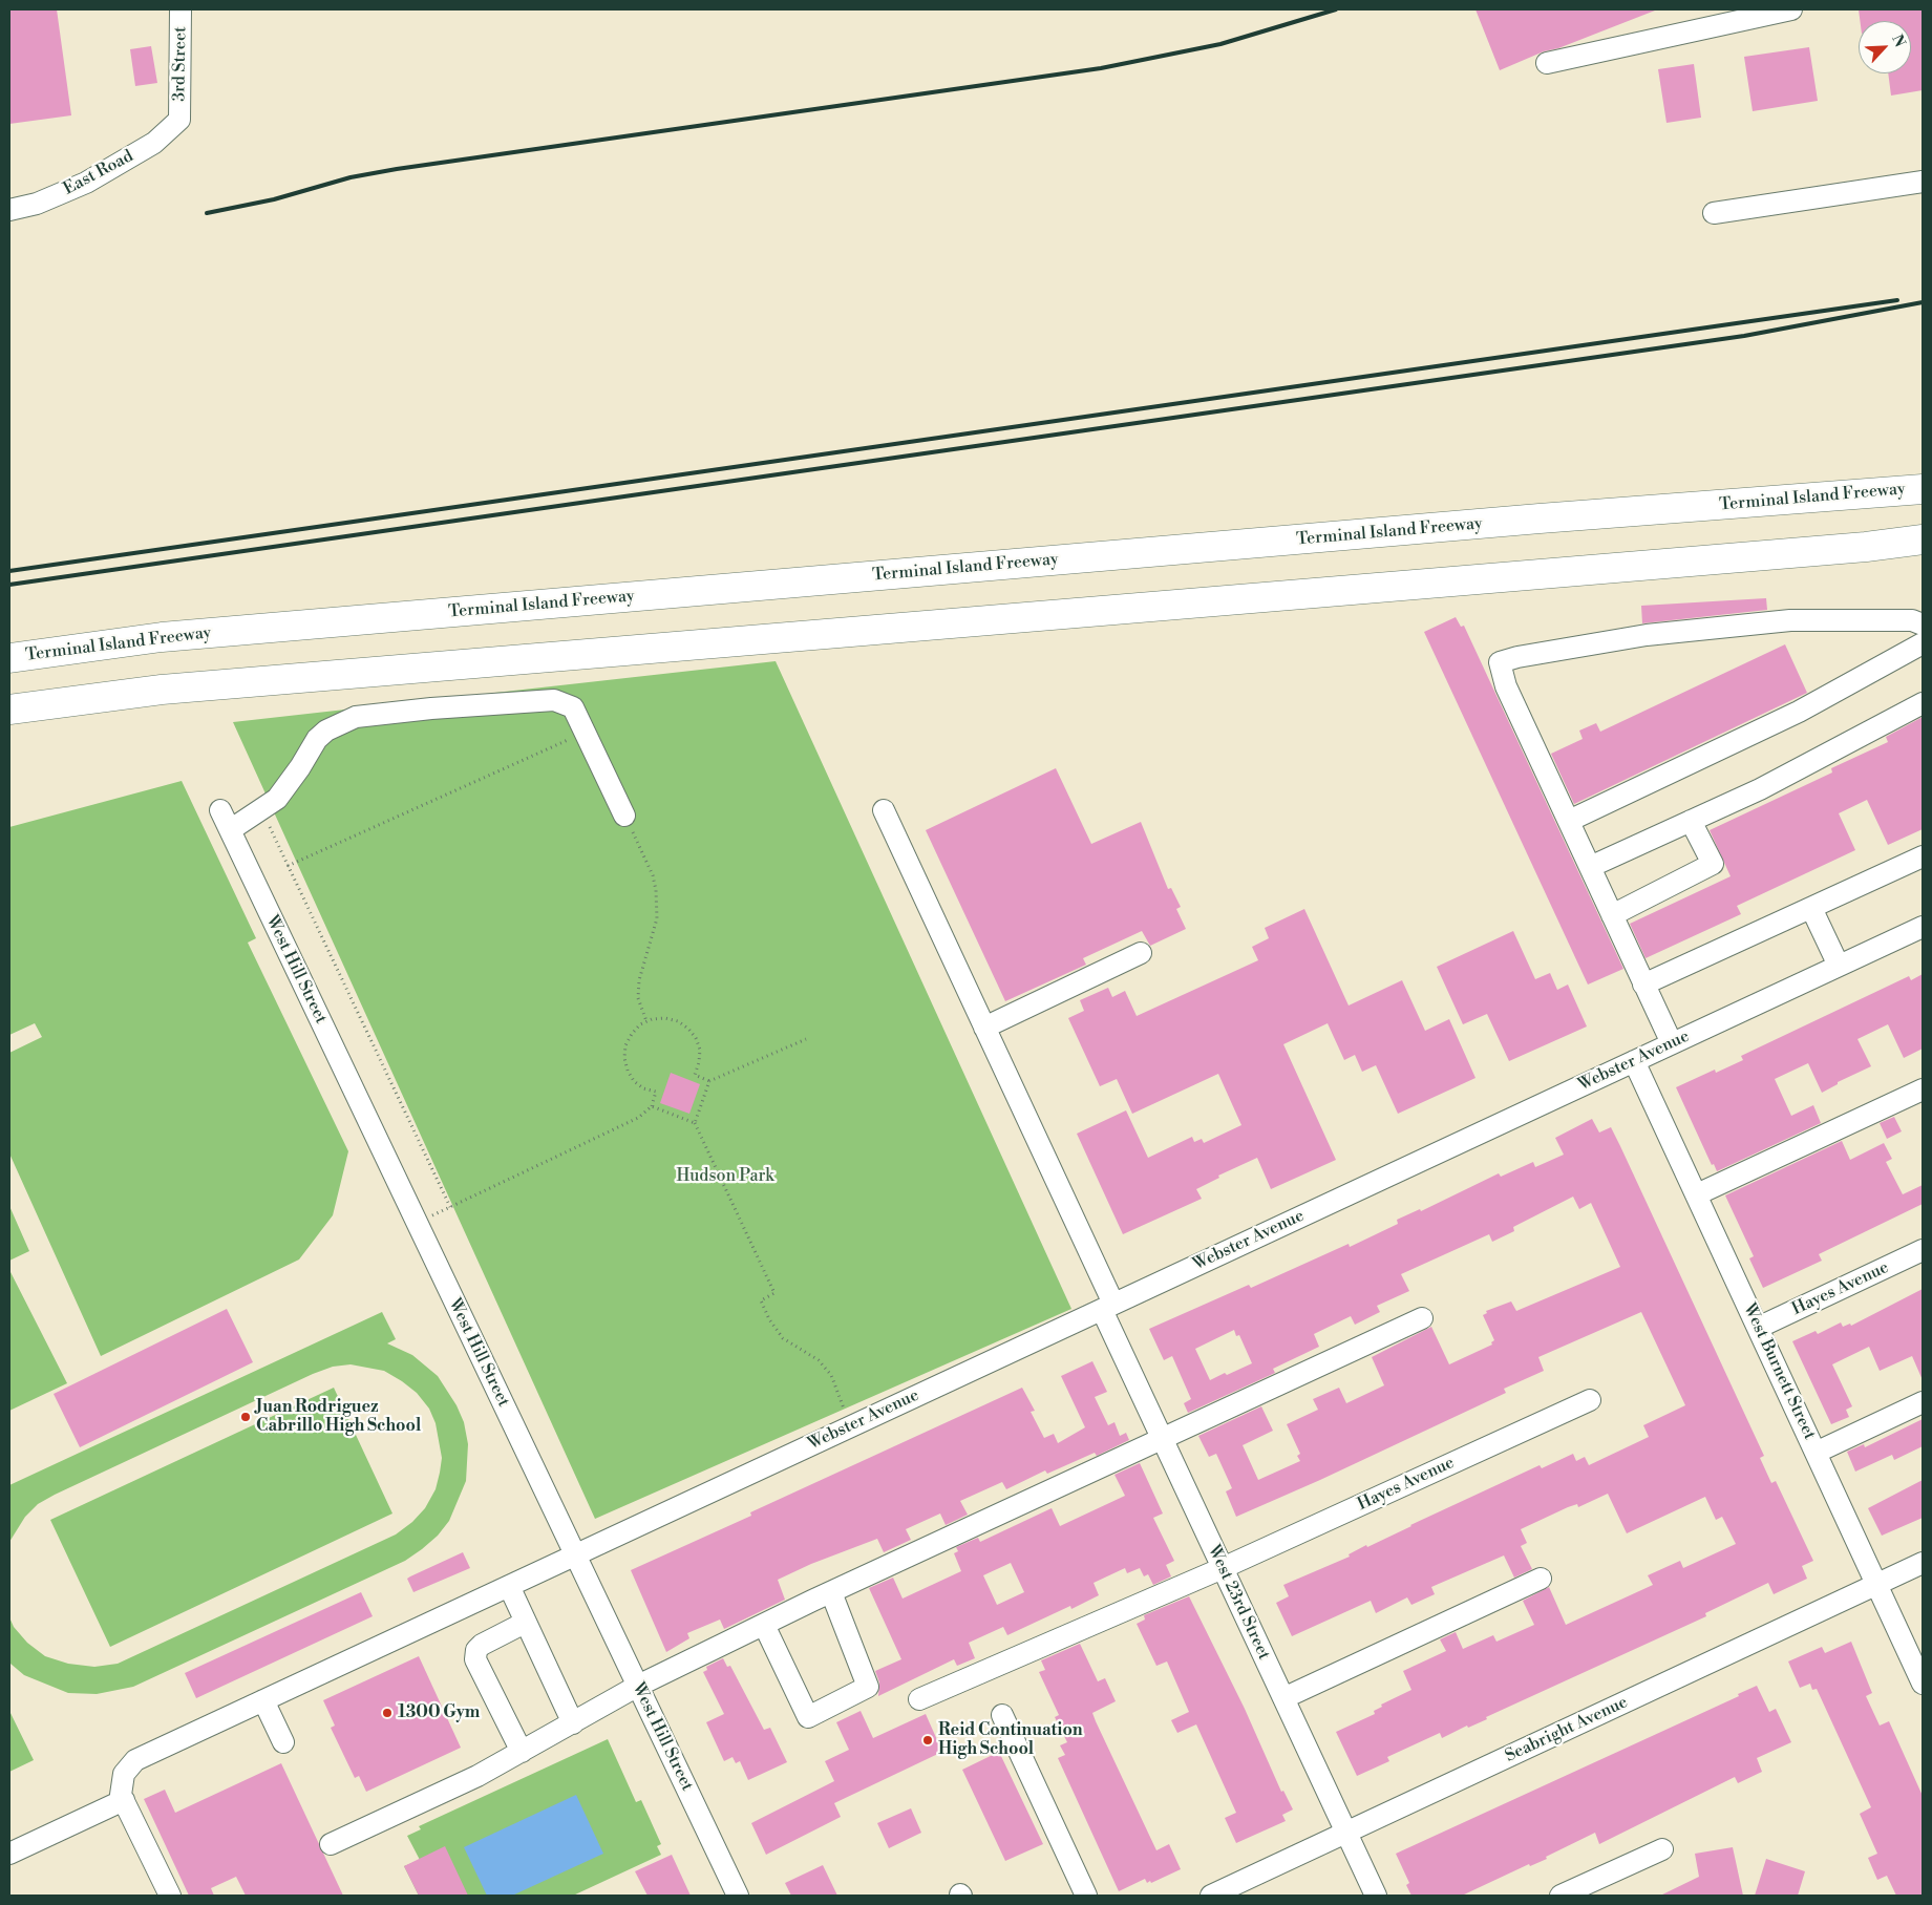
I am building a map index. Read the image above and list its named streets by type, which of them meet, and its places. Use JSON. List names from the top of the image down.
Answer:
{
  "streets": {
    "highway": ["Terminal Island Freeway"],
    "street": [
      "3rd Street",
      "East Road",
      "West Hill Street",
      "Webster Avenue",
      "Hayes Avenue",
      "West Burnett Street",
      "West 23rd Street",
      "Seabright Avenue"
    ]
  },
  "crossings": [
    ["3rd Street", "East Road"],
    ["West Hill Street", "Webster Avenue"],
    ["Webster Avenue", "West Burnett Street"],
    ["Webster Avenue", "West 23rd Street"],
    ["Hayes Avenue", "West Burnett Street"],
    ["Hayes Avenue", "West 23rd Street"],
    ["West Burnett Street", "Seabright Avenue"],
    ["West 23rd Street", "Seabright Avenue"]
  ],
  "parks": ["Hudson Park"],
  "places": ["Juan Rodriguez Cabrillo High School", "1300 Gym", "Reid Continuation High School"],
  "north": "top right"
}
